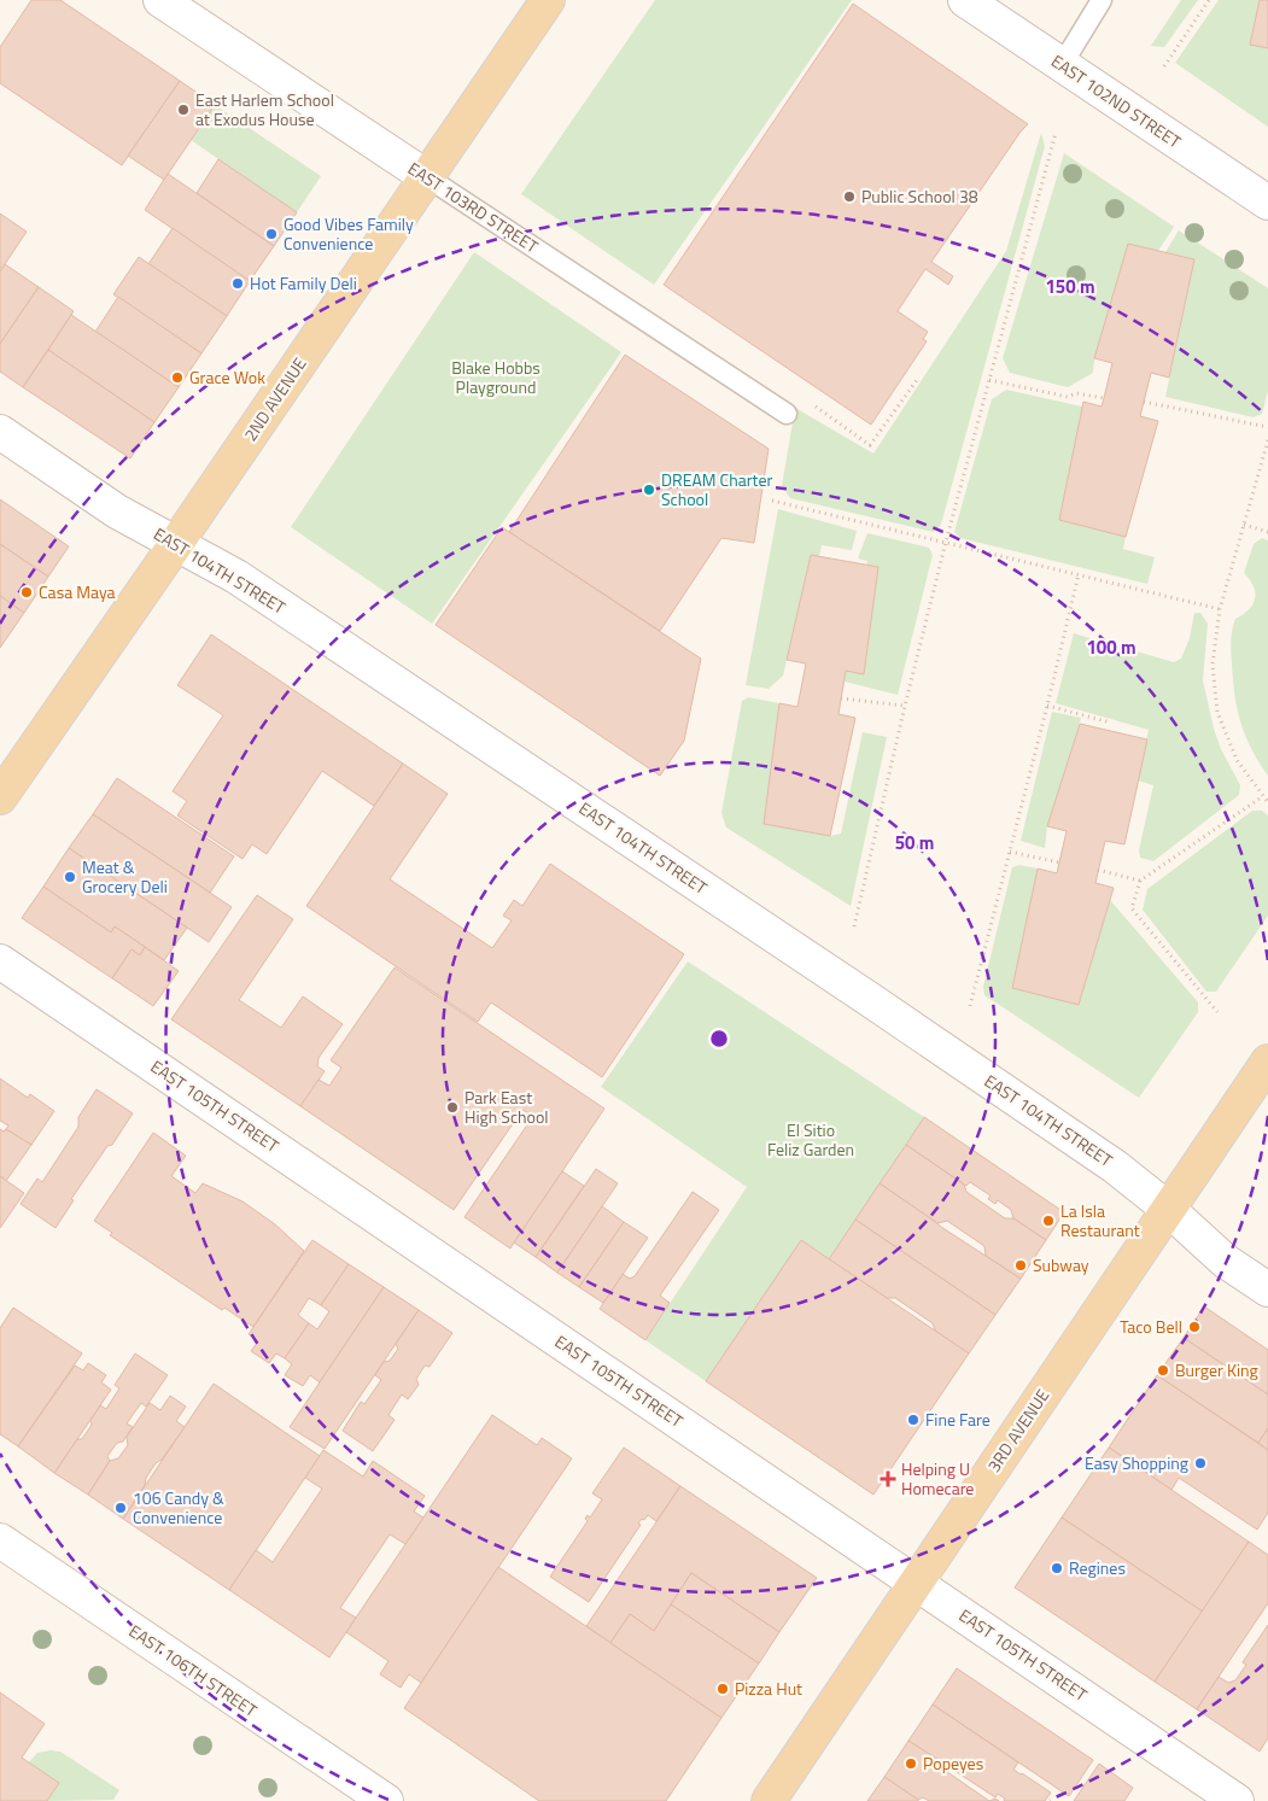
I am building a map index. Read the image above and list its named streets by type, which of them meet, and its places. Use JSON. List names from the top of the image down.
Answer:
{
  "streets": {
    "main road": ["2ND AVENUE", "3RD AVENUE"],
    "street": [
      "EAST 102ND STREET",
      "EAST 103RD STREET",
      "EAST 104TH STREET",
      "EAST 105TH STREET",
      "EAST 106TH STREET"
    ]
  },
  "crossings": [
    ["EAST 103RD STREET", "2ND AVENUE"],
    ["2ND AVENUE", "EAST 104TH STREET"],
    ["EAST 104TH STREET", "3RD AVENUE"],
    ["EAST 105TH STREET", "3RD AVENUE"]
  ],
  "parks": ["Blake Hobbs Playground", "El Sitio Feliz Garden"],
  "places": {
    "other": [
      "East Harlem School at Exodus House",
      "Public School 38",
      "Good Vibes Family Convenience",
      "Hot Family Deli",
      "Grace Wok",
      "DREAM Charter School",
      "Casa Maya",
      "Meat & Grocery Deli",
      "Park East High School",
      "La Isla Restaurant",
      "Subway",
      "Taco Bell",
      "Burger King",
      "Fine Fare",
      "Easy Shopping",
      "106 Candy & Convenience",
      "Regines",
      "Pizza Hut",
      "Popeyes"
    ],
    "health": ["Helping U Homecare"]
  },
  "rings": ["150 m", "100 m", "50 m"]
}
